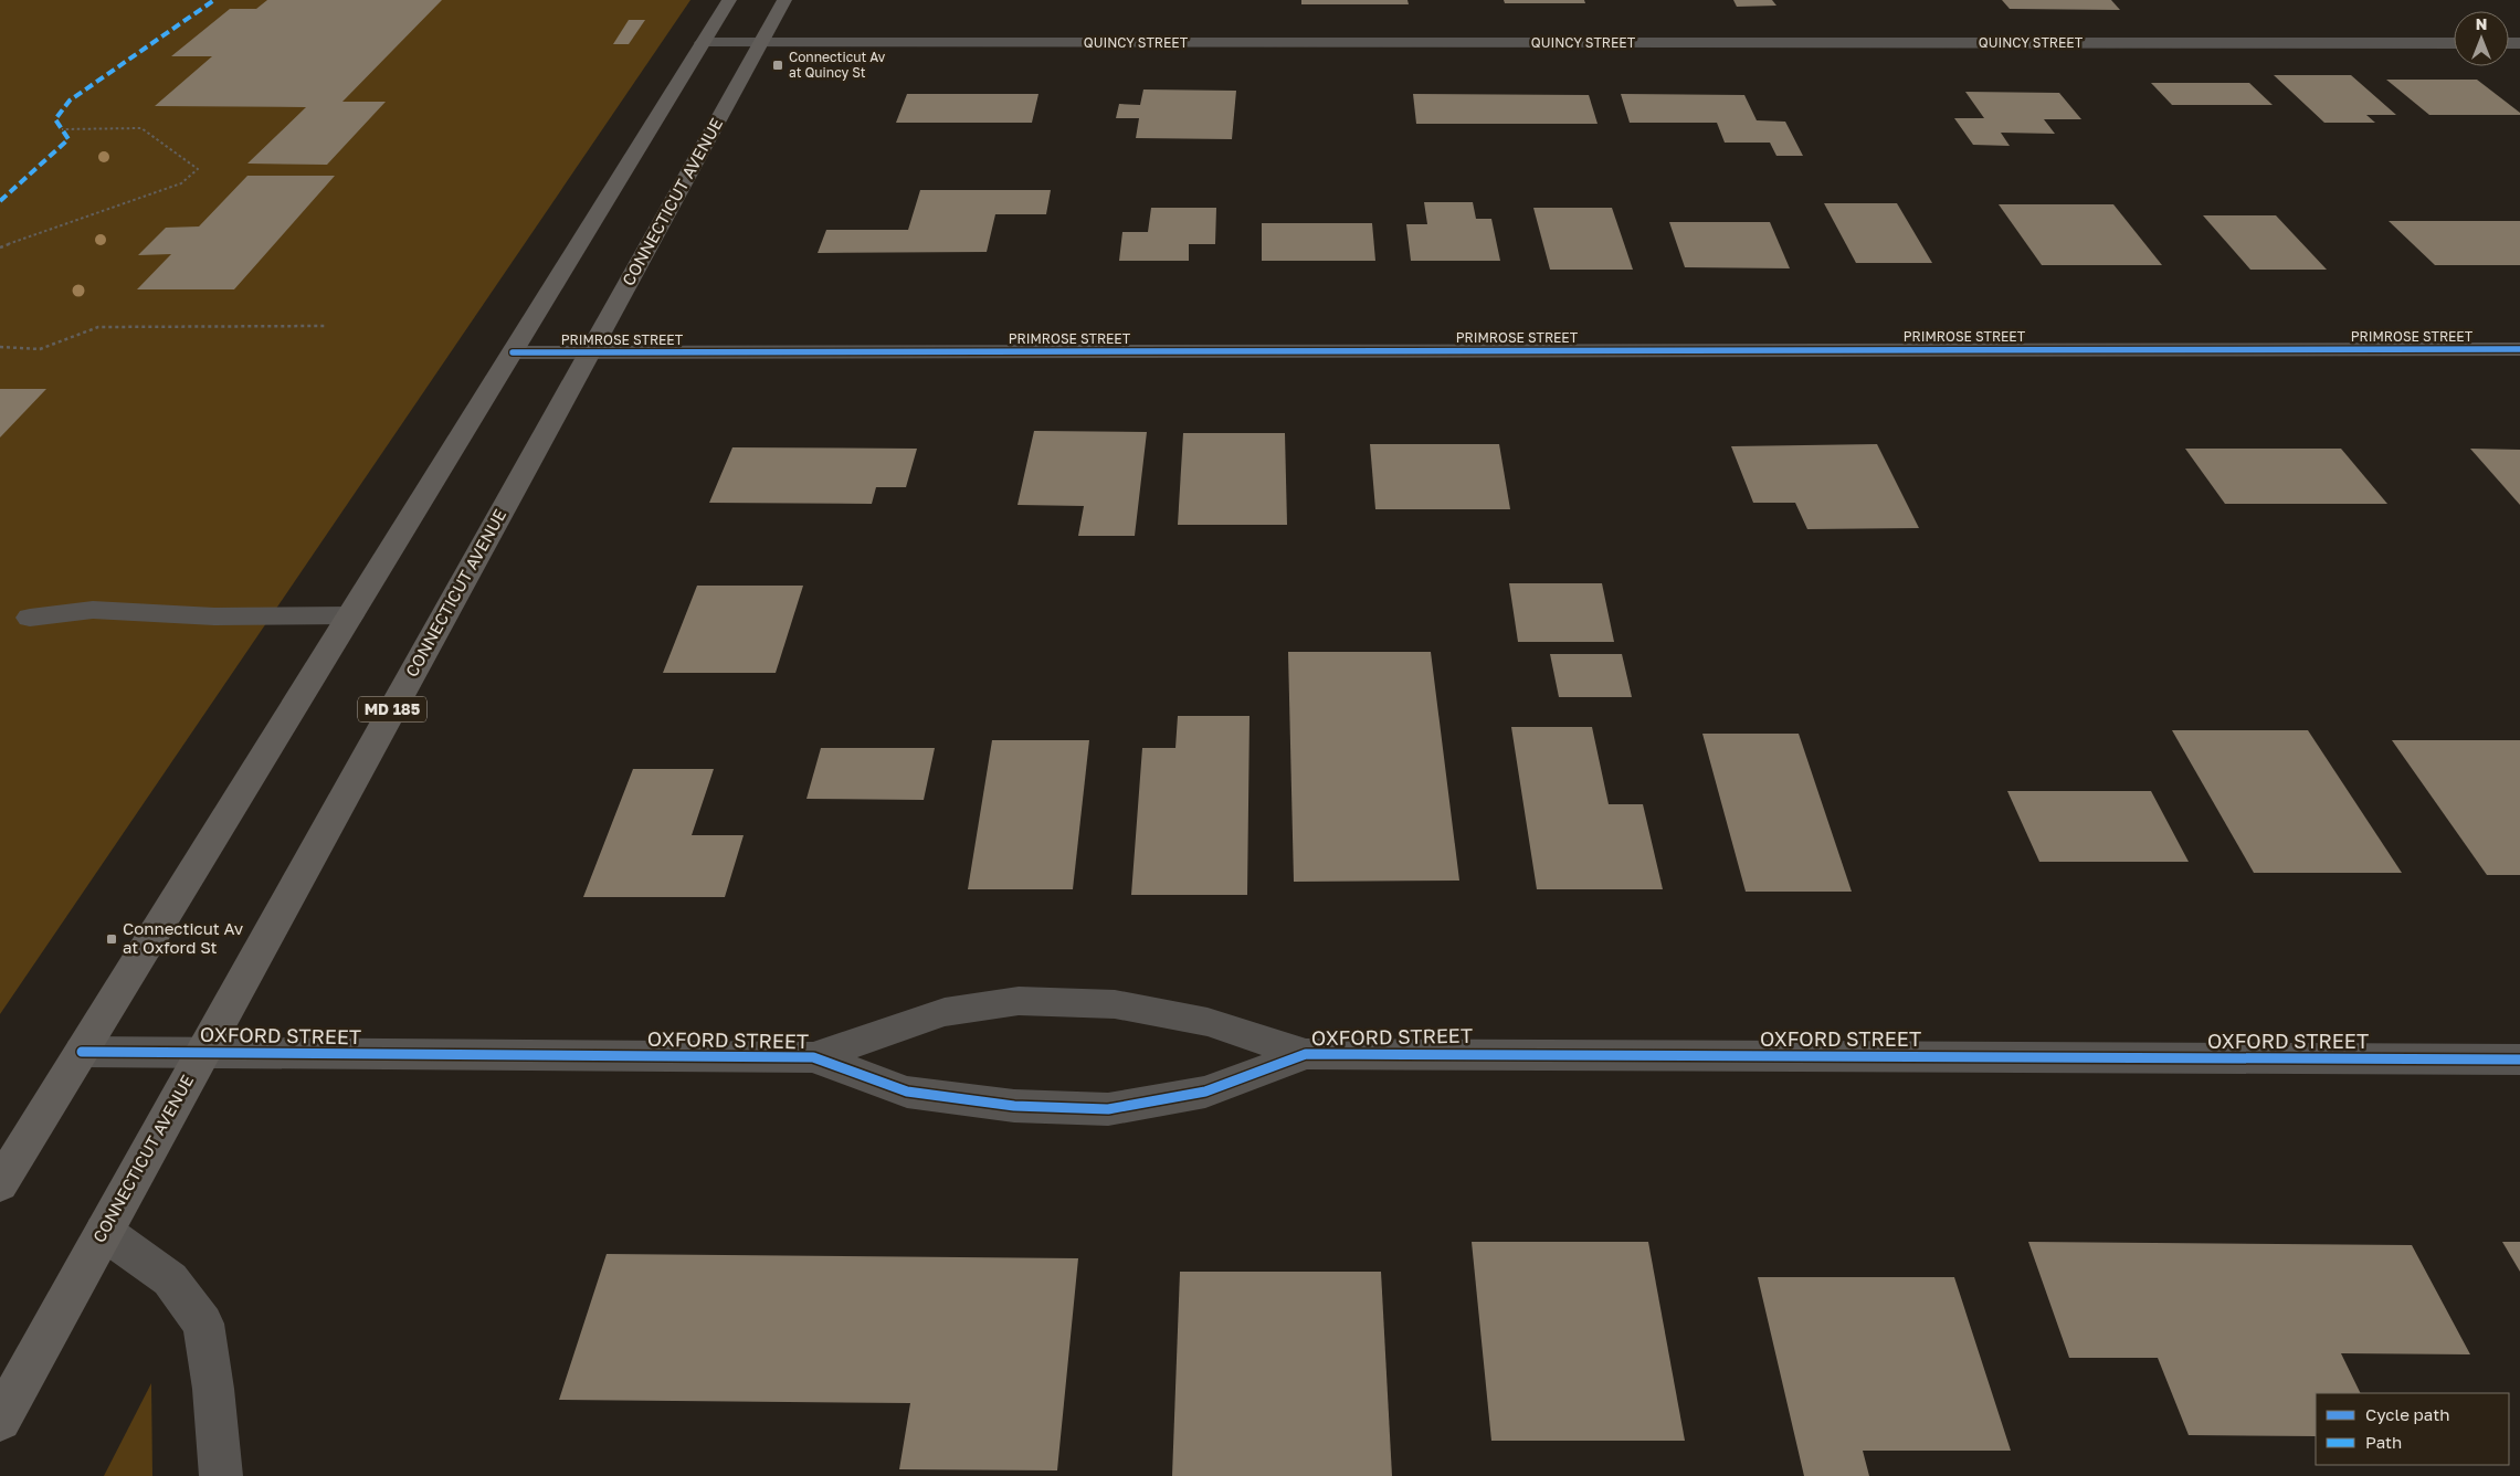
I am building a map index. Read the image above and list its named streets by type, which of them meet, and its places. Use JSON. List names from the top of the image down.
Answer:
{
  "streets": {
    "main road": ["CONNECTICUT AVENUE", "MD 185"],
    "street": ["QUINCY STREET", "PRIMROSE STREET", "OXFORD STREET"]
  },
  "crossings": [
    ["QUINCY STREET", "CONNECTICUT AVENUE"],
    ["CONNECTICUT AVENUE", "PRIMROSE STREET"],
    ["CONNECTICUT AVENUE", "OXFORD STREET"]
  ],
  "places": {
    "transit": ["Connecticut Av at Quincy St", "Connecticut Av at Oxford St"]
  },
  "legend": ["Cycle path", "Path"],
  "north": "top"
}
